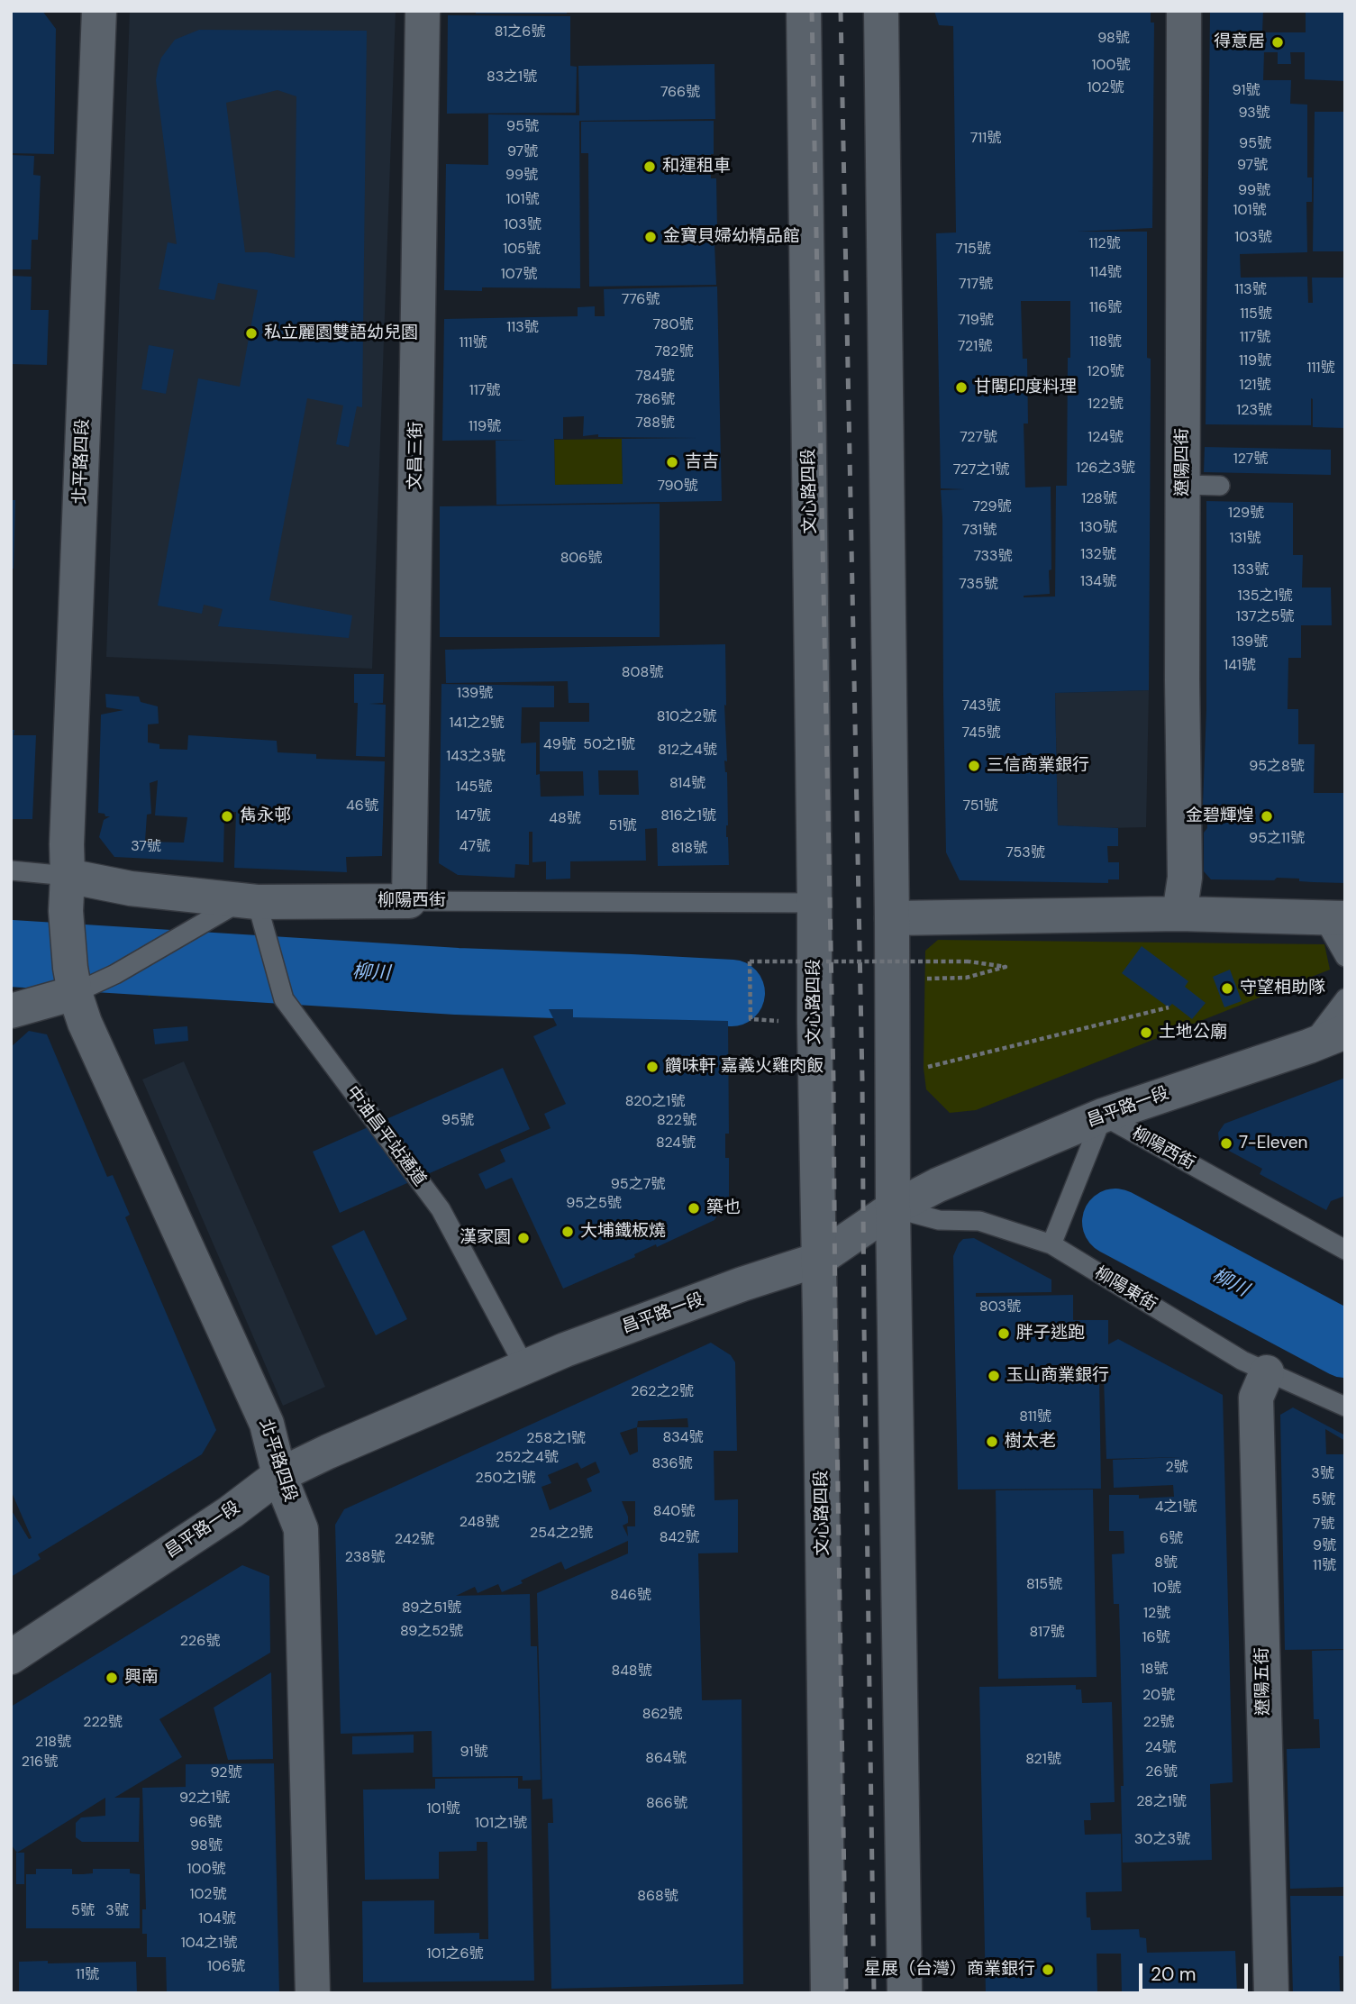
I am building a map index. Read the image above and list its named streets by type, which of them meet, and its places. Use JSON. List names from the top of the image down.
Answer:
{
  "streets": {
    "street": [
      "文昌三街",
      "北平路四段",
      "遼陽四街",
      "文心路四段",
      "柳陽西街",
      "昌平路一段",
      "遼陽五街"
    ],
    "lane": ["中油昌平站通道", "柳陽東街"]
  },
  "crossings": [
    ["文昌三街", "柳陽西街"],
    ["北平路四段", "柳陽西街"],
    ["北平路四段", "昌平路一段"],
    ["文心路四段", "柳陽西街"],
    ["文心路四段", "昌平路一段"],
    ["柳陽西街", "昌平路一段"],
    ["柳陽西街", "中油昌平站通道"],
    ["昌平路一段", "中油昌平站通道"],
    ["昌平路一段", "柳陽東街"],
    ["柳陽東街", "遼陽五街"]
  ],
  "water": ["柳川"],
  "places": [
    "得意居",
    "和運租車",
    "金寶貝婦幼精品館",
    "私立麗園雙語幼兒園",
    "甘閣印度料理",
    "吉吉",
    "三信商業銀行",
    "雋永邨",
    "金碧輝煌",
    "守望相助隊",
    "土地公廟",
    "饡味軒 嘉義火雞肉飯",
    "7-Eleven",
    "築也",
    "大埔鐵板燒",
    "漢家園",
    "胖子逃跑",
    "玉山商業銀行",
    "樹太老",
    "興南",
    "星展（台灣）商業銀行"
  ],
  "house_numbers": [
    "81之6號",
    "98號",
    "100號",
    "83之1號",
    "102號",
    "91號",
    "766號",
    "93號",
    "95號",
    "711號",
    "95號",
    "97號",
    "97號",
    "99號",
    "99號",
    "101號",
    "101號",
    "103號",
    "103號",
    "112號",
    "105號",
    "715號",
    "114號",
    "107號",
    "717號",
    "113號",
    "776號",
    "116號",
    "115號",
    "719號",
    "780號",
    "113號",
    "117號",
    "118號",
    "111號",
    "721號",
    "782號",
    "119號",
    "111號",
    "120號",
    "784號",
    "121號",
    "117號",
    "786號",
    "122號",
    "123號",
    "788號",
    "119號",
    "727號",
    "124號",
    "127號",
    "126之3號",
    "727之1號",
    "790號",
    "128號",
    "729號",
    "129號",
    "130號",
    "731號",
    "131號",
    "132號",
    "733號",
    "806號",
    "133號",
    "134號",
    "735號",
    "135之1號",
    "137之5號",
    "139號",
    "141號",
    "808號",
    "139號",
    "743號",
    "810之2號",
    "141之2號",
    "745號",
    "49號",
    "50之1號",
    "812之4號",
    "143之3號",
    "95之8號",
    "814號",
    "145號",
    "46號",
    "751號",
    "147號",
    "816之1號",
    "48號",
    "51號",
    "95之11號",
    "37號",
    "47號",
    "818號",
    "753號",
    "820之1號",
    "95號",
    "822號",
    "824號",
    "95之7號",
    "95之5號",
    "803號",
    "262之2號",
    "811號",
    "834號",
    "258之1號",
    "252之4號",
    "836號",
    "2號",
    "3號",
    "250之1號",
    "5號",
    "4之1號",
    "840號",
    "248號",
    "7號",
    "254之2號",
    "842號",
    "6號",
    "242號",
    "9號",
    "238號",
    "8號",
    "11號",
    "815號",
    "10號",
    "846號",
    "89之51號",
    "12號",
    "89之52號",
    "817號",
    "16號",
    "226號",
    "18號",
    "848號",
    "20號",
    "862號",
    "222號",
    "22號",
    "218號",
    "24號",
    "91號",
    "864號",
    "821號",
    "216號",
    "26號",
    "92號",
    "92之1號",
    "28之1號",
    "866號",
    "101號",
    "96號",
    "101之1號",
    "30之3號",
    "98號",
    "100號",
    "102號",
    "868號",
    "5號",
    "3號",
    "104號",
    "104之1號",
    "101之6號",
    "106號",
    "11號"
  ],
  "scale_bar": "20 m"
}
